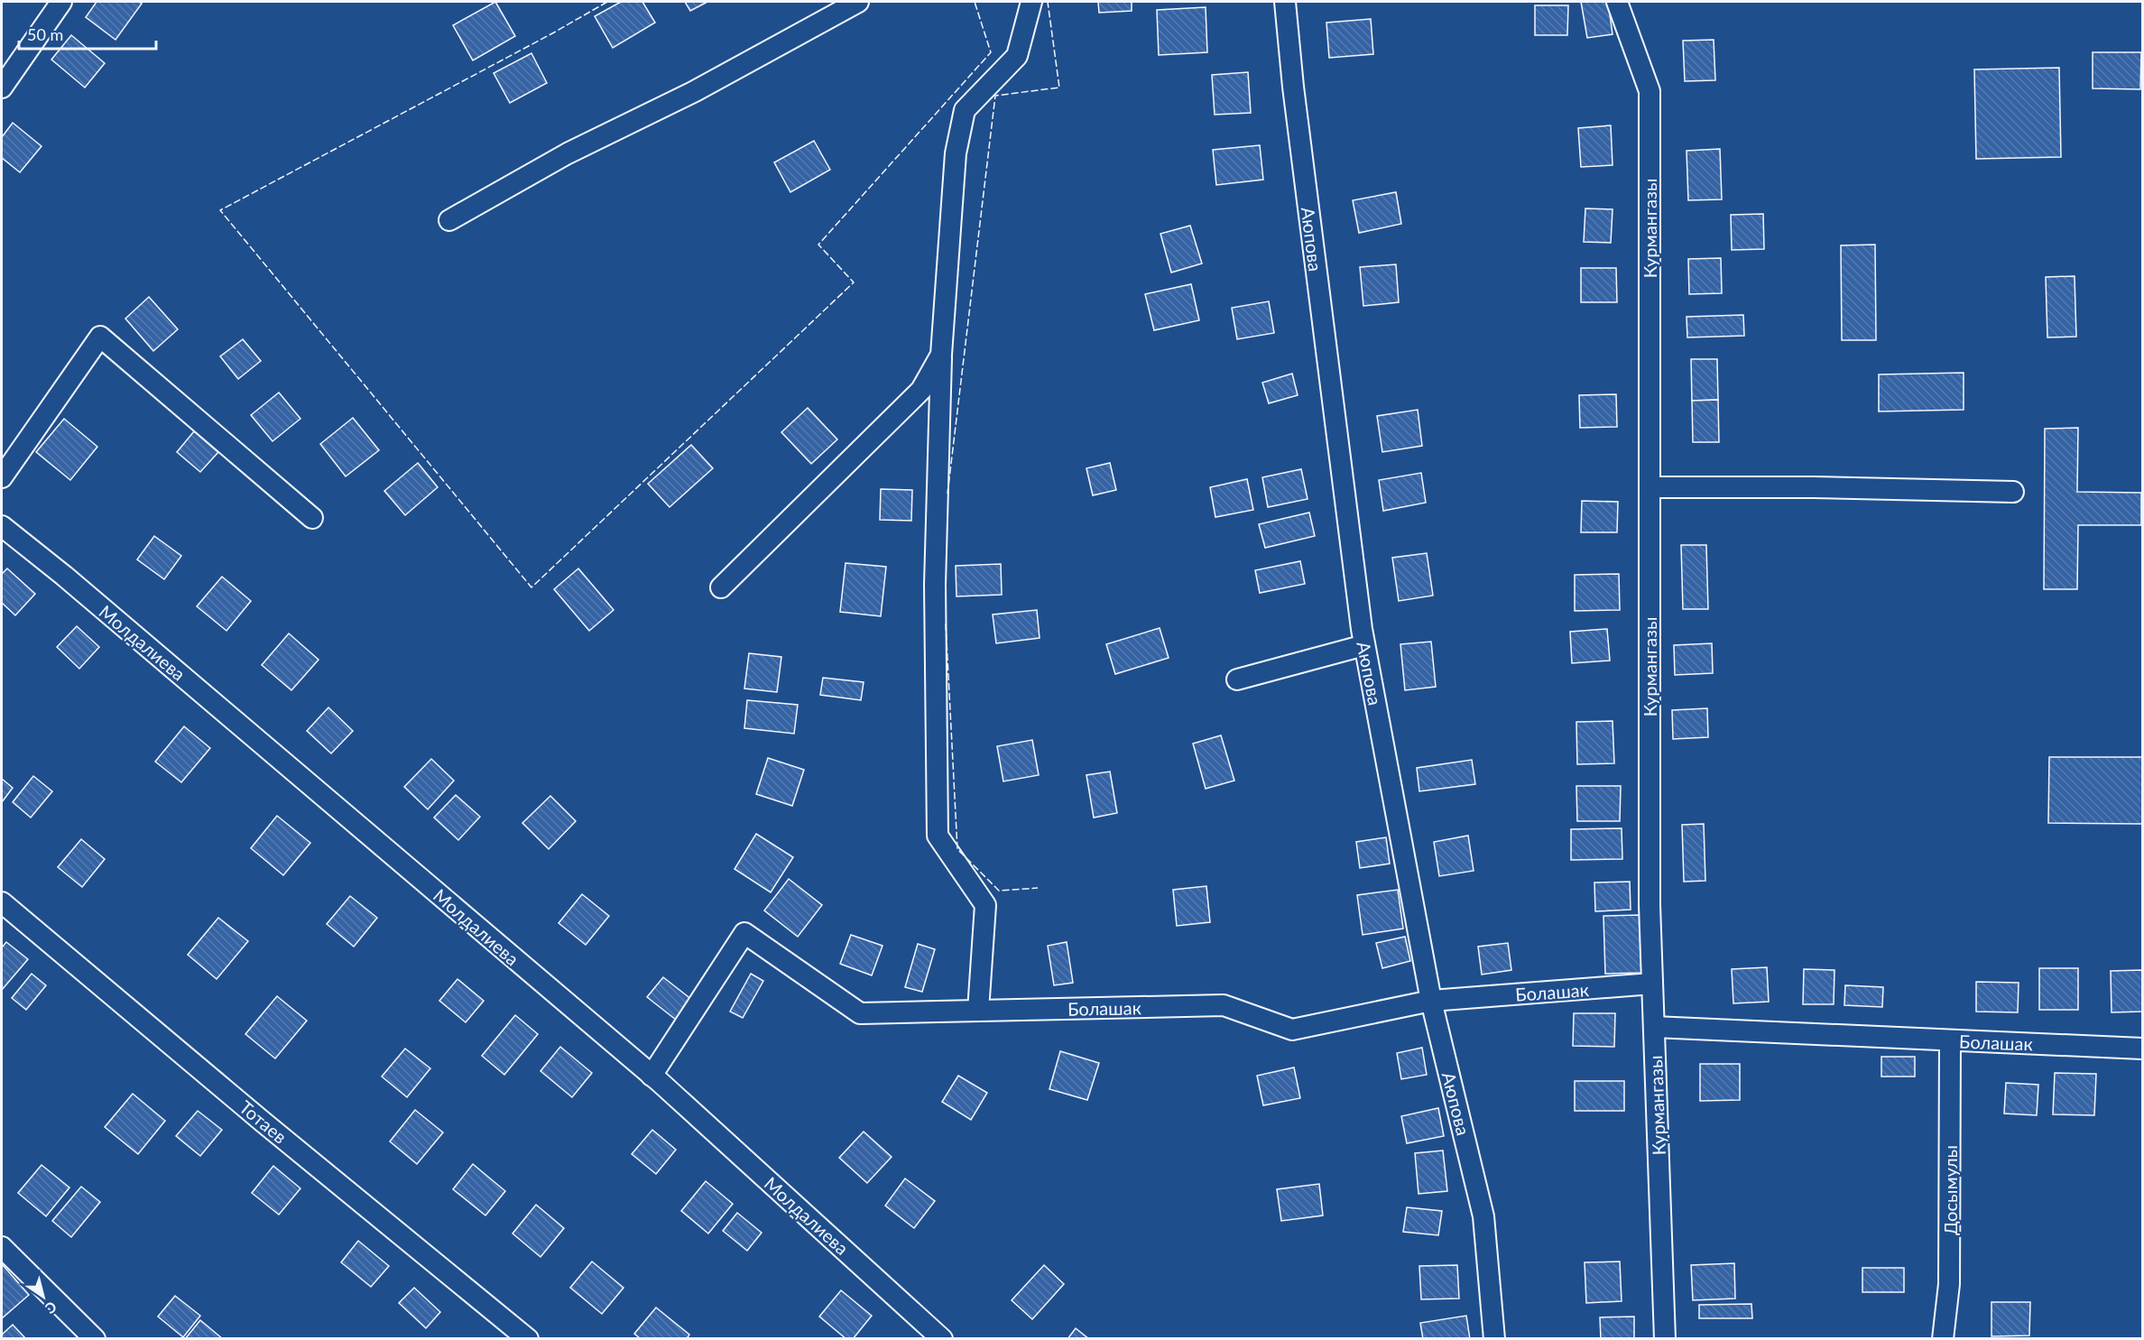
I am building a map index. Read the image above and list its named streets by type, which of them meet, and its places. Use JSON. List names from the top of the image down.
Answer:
{
  "streets": {
    "street": [
      "Курмангазы",
      "Аюпова",
      "Молдалиева",
      "Болашак",
      "Тотаев",
      "Досымулы"
    ]
  },
  "crossings": [
    ["Курмангазы", "Болашак"],
    ["Аюпова", "Болашак"],
    ["Молдалиева", "Болашак"],
    ["Болашак", "Досымулы"]
  ],
  "scale_bar": "50 m",
  "north": "bottom right"
}
